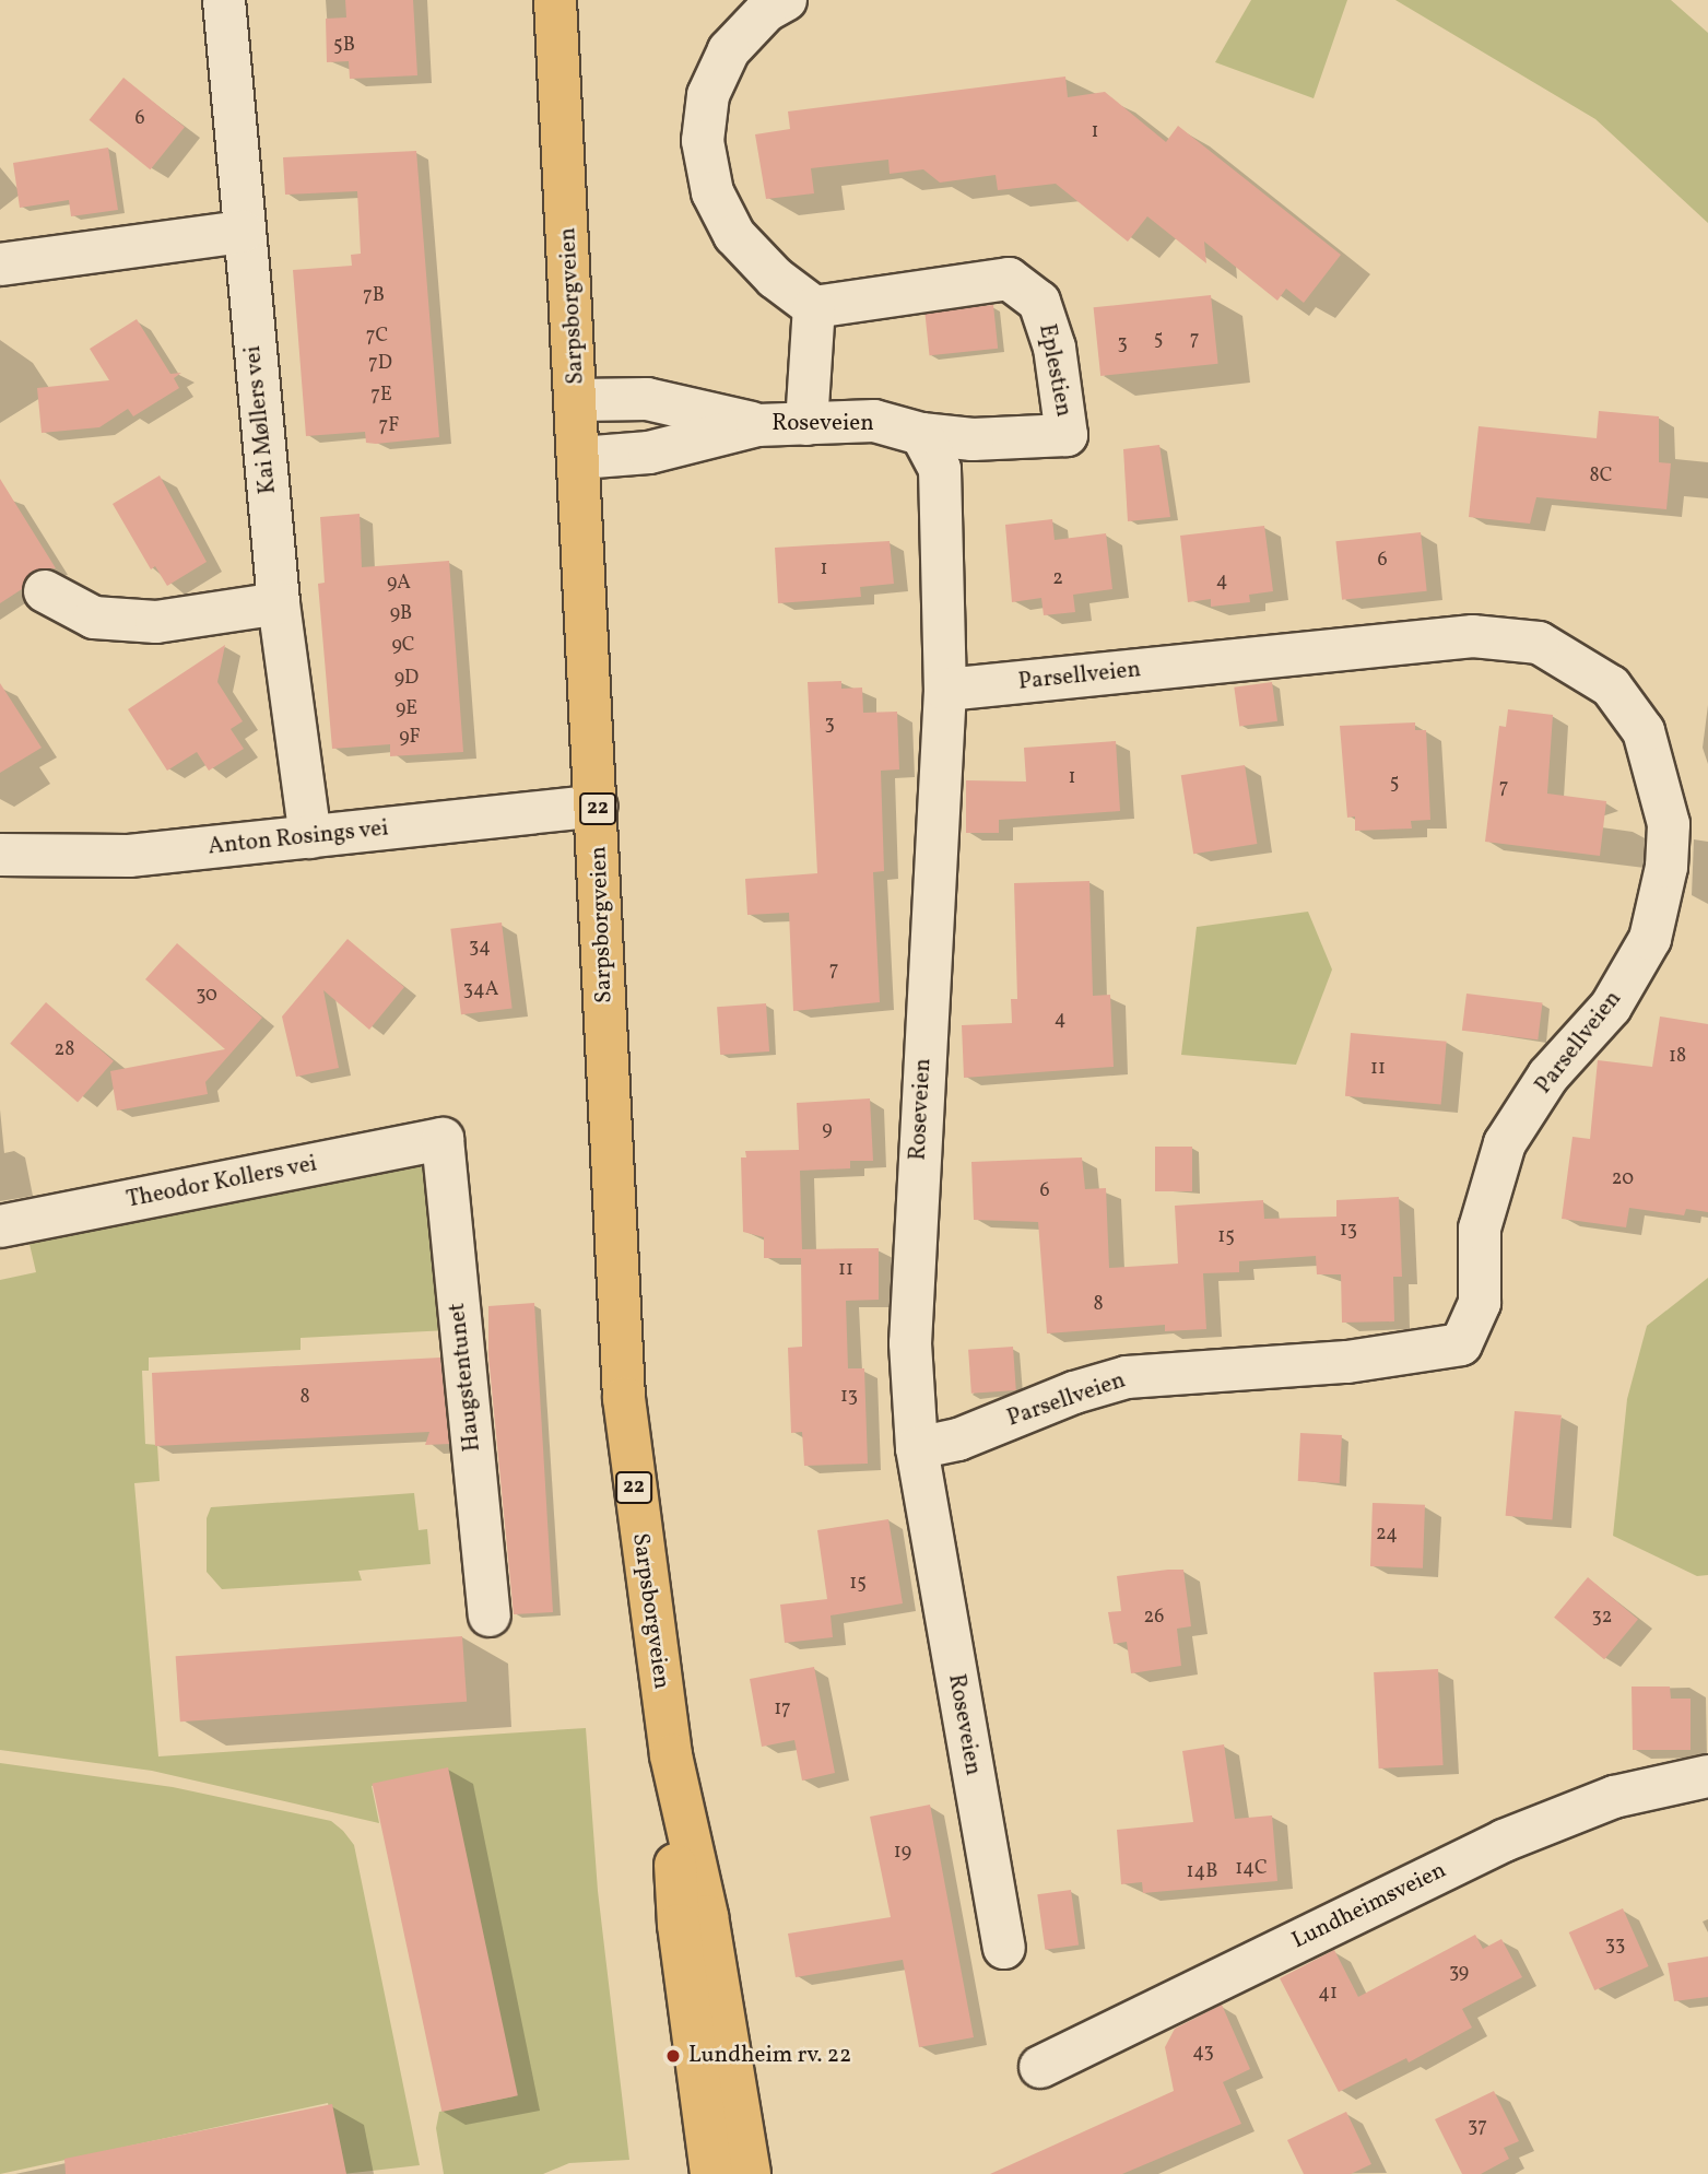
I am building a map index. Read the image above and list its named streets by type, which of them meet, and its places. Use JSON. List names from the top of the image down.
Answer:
{
  "streets": {
    "highway": ["Sarpsborgveien", "22"],
    "street": [
      "Eplestien",
      "Kai Møllers vei",
      "Roseveien",
      "Parsellveien",
      "Anton Rosings vei",
      "Theodor Kollers vei",
      "Haugstentunet",
      "Lundheimsveien"
    ]
  },
  "crossings": [
    ["Sarpsborgveien", "Roseveien"],
    ["Sarpsborgveien", "Anton Rosings vei"],
    ["Eplestien", "Roseveien"],
    ["Kai Møllers vei", "Anton Rosings vei"],
    ["Roseveien", "Parsellveien"],
    ["Theodor Kollers vei", "Haugstentunet"]
  ],
  "places": ["Lundheim rv. 22"],
  "house_numbers": [
    "5B",
    "6",
    "1",
    "7B",
    "7C",
    "5",
    "7",
    "3",
    "7D",
    "7E",
    "7F",
    "8C",
    "6",
    "1",
    "2",
    "4",
    "9A",
    "9B",
    "9C",
    "9D",
    "9E",
    "3",
    "9F",
    "1",
    "5",
    "7",
    "34",
    "7",
    "34A",
    "30",
    "4",
    "28",
    "18",
    "11",
    "9",
    "20",
    "6",
    "13",
    "15",
    "11",
    "8",
    "13",
    "8",
    "24",
    "15",
    "26",
    "32",
    "17",
    "19",
    "14C",
    "14B",
    "33",
    "39",
    "41",
    "43",
    "37"
  ]
}
